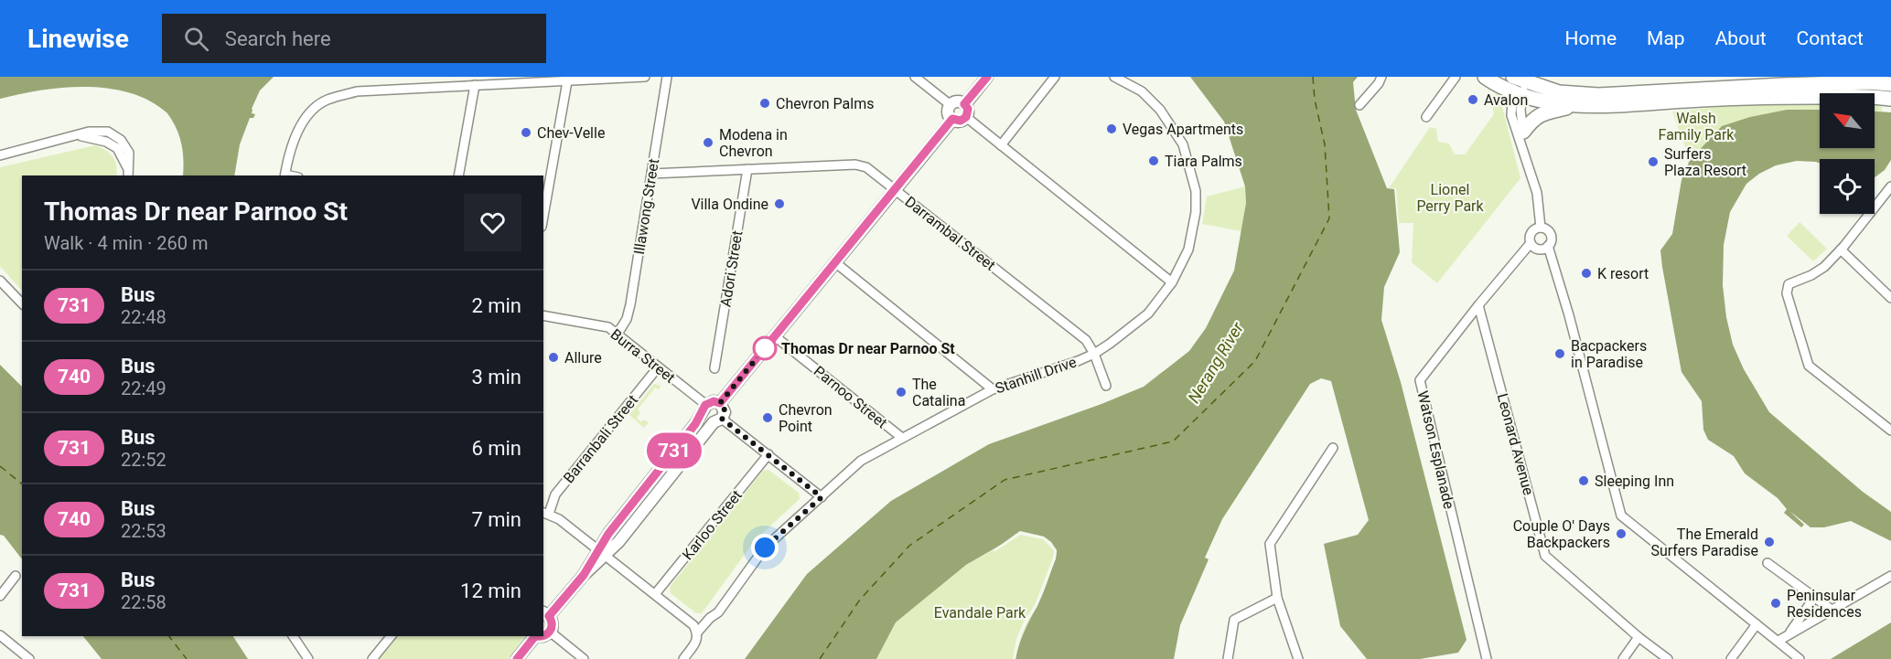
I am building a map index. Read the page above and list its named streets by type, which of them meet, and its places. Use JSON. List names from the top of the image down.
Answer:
{
  "streets": {
    "street": [
      "Illawong Street",
      "Darrambal Street",
      "Adori Street",
      "Burra Street",
      "Stanhill Drive",
      "Parnoo Street",
      "Barranbali Street",
      "Leonard Avenue",
      "Watson Esplanade",
      "Karloo Street"
    ]
  },
  "crossings": [
    ["Illawong Street", "Darrambal Street"],
    ["Illawong Street", "Burra Street"],
    ["Darrambal Street", "Adori Street"],
    ["Darrambal Street", "Stanhill Drive"],
    ["Burra Street", "Barranbali Street"],
    ["Stanhill Drive", "Parnoo Street"],
    ["Leonard Avenue", "Watson Esplanade"]
  ],
  "water": ["Nerang River"],
  "parks": ["Walsh Family Park", "Lionel Perry Park", "Evandale Park"],
  "places": [
    "Avalon",
    "Chevron Palms",
    "Vegas Apartments",
    "Chev-Velle",
    "Modena in Chevron",
    "Tiara Palms",
    "Surfers Plaza Resort",
    "Villa Ondine",
    "K resort",
    "Thomas Dr near Parnoo St",
    "Bacpackers in Paradise",
    "Allure",
    "The Catalina",
    "Chevron Point",
    "Sleeping Inn",
    "Couple O' Days Backpackers",
    "The Emerald Surfers Paradise",
    "Peninsular Residences"
  ],
  "lines": ["bus line 731"],
  "north": "top left",
  "page": {
    "header": "Linewise",
    "search": "Search here",
    "nav": [
      "Home",
      "Map",
      "About",
      "Contact"
    ],
    "on_map": "731",
    "heading": ["Thomas Dr near Parnoo St", "Walk · 4 min · 260 m"],
    "list": [
      {
        "mark": "731",
        "name": "Bus",
        "note": "22:48",
        "value": "2 min"
      },
      {
        "mark": "740",
        "name": "Bus",
        "note": "22:49",
        "value": "3 min"
      },
      {
        "mark": "731",
        "name": "Bus",
        "note": "22:52",
        "value": "6 min"
      },
      {
        "mark": "740",
        "name": "Bus",
        "note": "22:53",
        "value": "7 min"
      },
      {
        "mark": "731",
        "name": "Bus",
        "note": "22:58",
        "value": "12 min"
      }
    ]
  }
}
